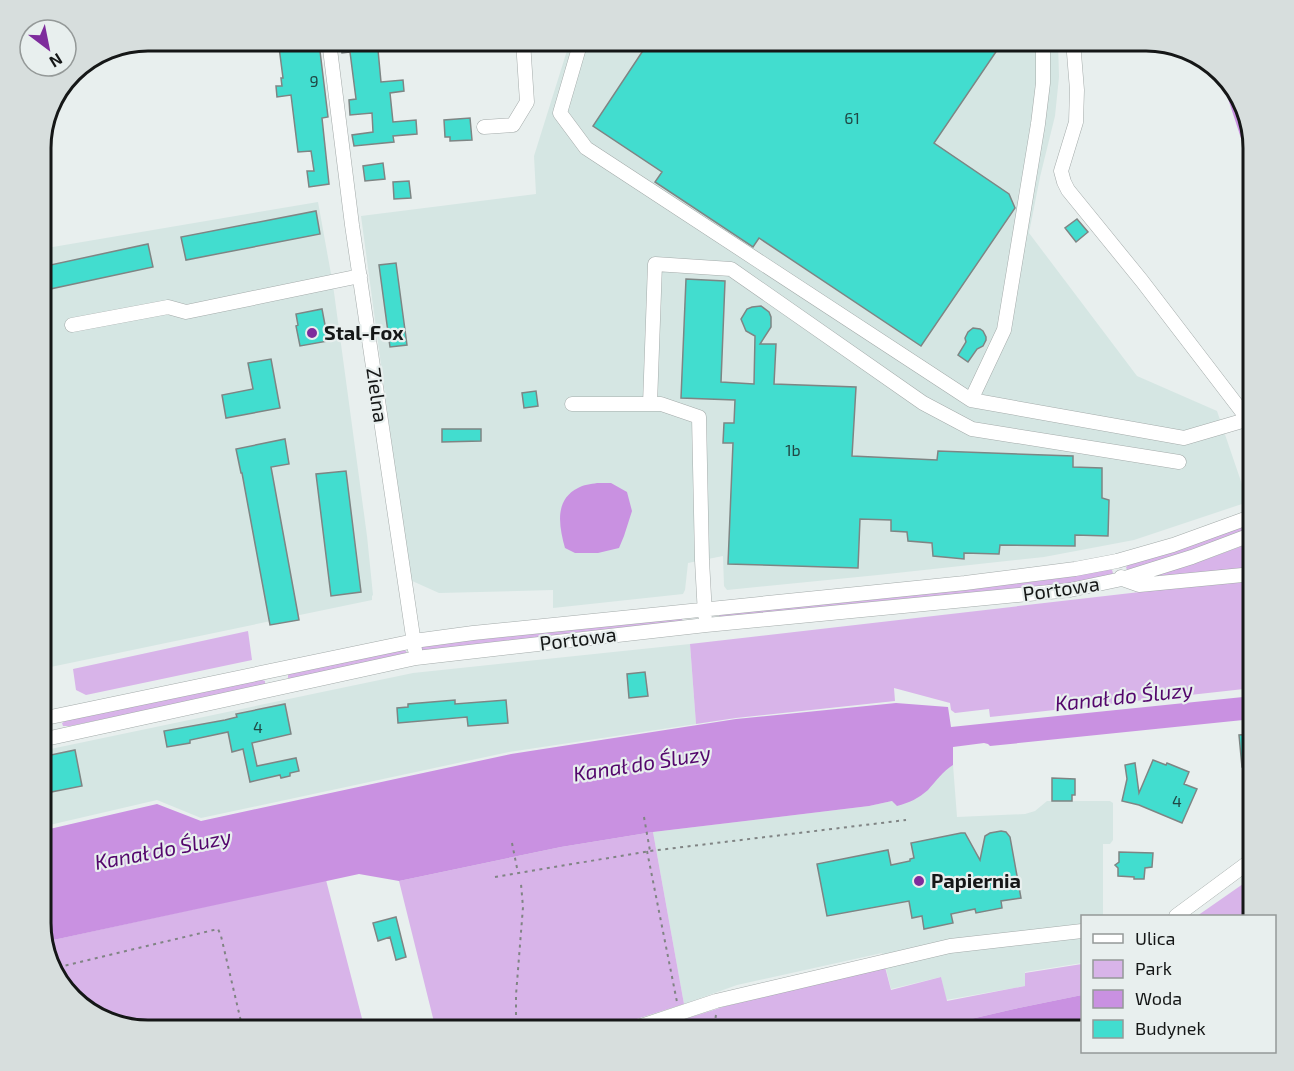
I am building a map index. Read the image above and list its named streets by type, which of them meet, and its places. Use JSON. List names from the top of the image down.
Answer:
{
  "streets": {
    "street": ["Zielna", "Portowa"]
  },
  "crossings": [
    ["Zielna", "Portowa"]
  ],
  "water": ["Kanał do Śluzy"],
  "places": ["Stal-Fox", "Papiernia"],
  "house_numbers": [
    "9",
    "61",
    "1b",
    "4",
    "4"
  ],
  "legend": [
    "Ulica",
    "Park",
    "Woda",
    "Budynek"
  ],
  "north": "bottom right"
}
